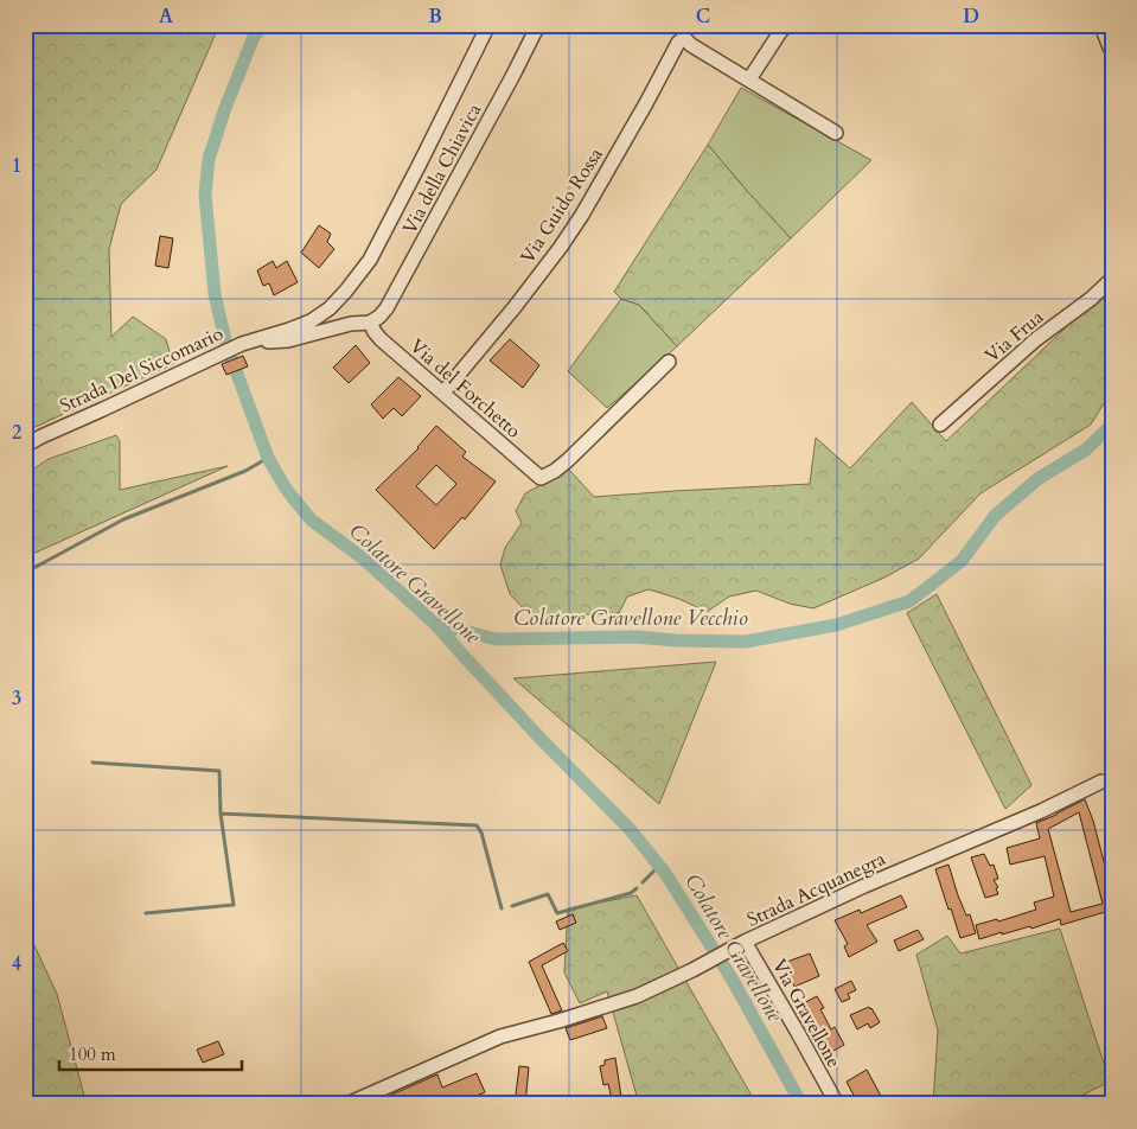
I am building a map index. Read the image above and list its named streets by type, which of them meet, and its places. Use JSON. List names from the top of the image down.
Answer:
{
  "streets": {
    "street": [
      "Via della Chiavica",
      "Via Guido Rossa",
      "Via Frua",
      "Strada Del Siccomario",
      "Via del Forchetto",
      "Strada Acquanegra",
      "Via Gravellone"
    ]
  },
  "crossings": [
    ["Via della Chiavica", "Via del Forchetto"],
    ["Via Guido Rossa", "Via del Forchetto"],
    ["Strada Acquanegra", "Via Gravellone"]
  ],
  "water": ["Colatore Gravellone", "Colatore Gravellone Vecchio"],
  "scale_bar": "100 m",
  "grid": {
    "columns": [
      "A",
      "B",
      "C",
      "D"
    ],
    "rows": [
      "1",
      "2",
      "3",
      "4"
    ]
  }
}
